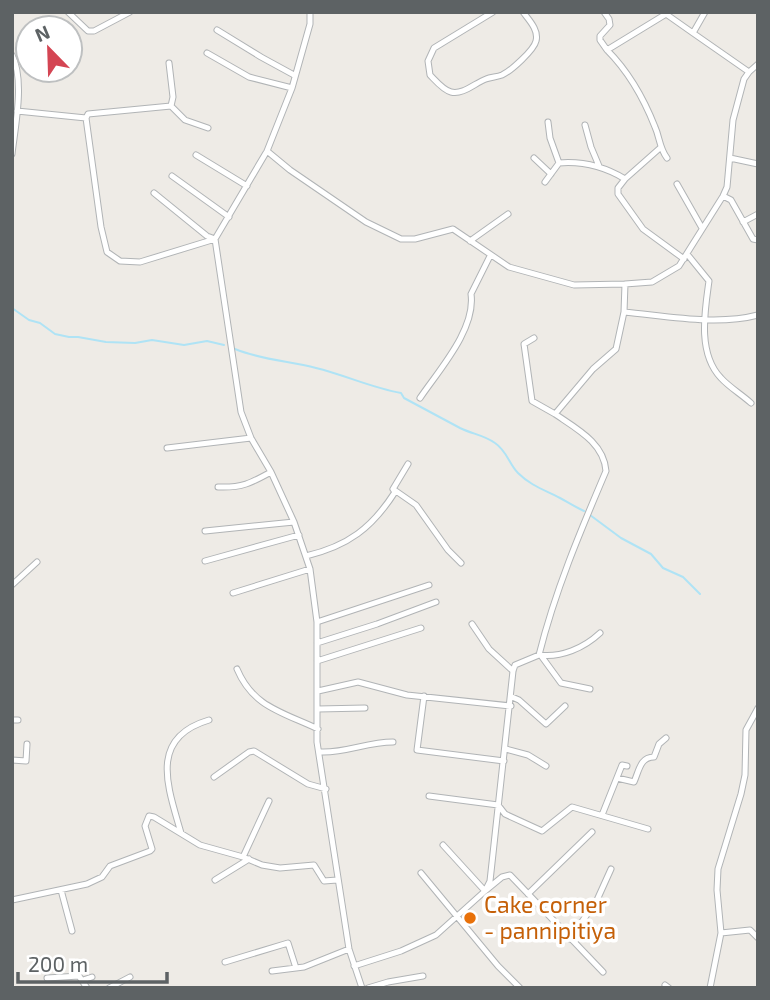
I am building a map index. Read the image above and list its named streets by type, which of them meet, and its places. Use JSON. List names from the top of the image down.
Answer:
{
  "places": ["Cake corner - pannipitiya"],
  "scale_bar": "200 m",
  "north": "top left"
}
